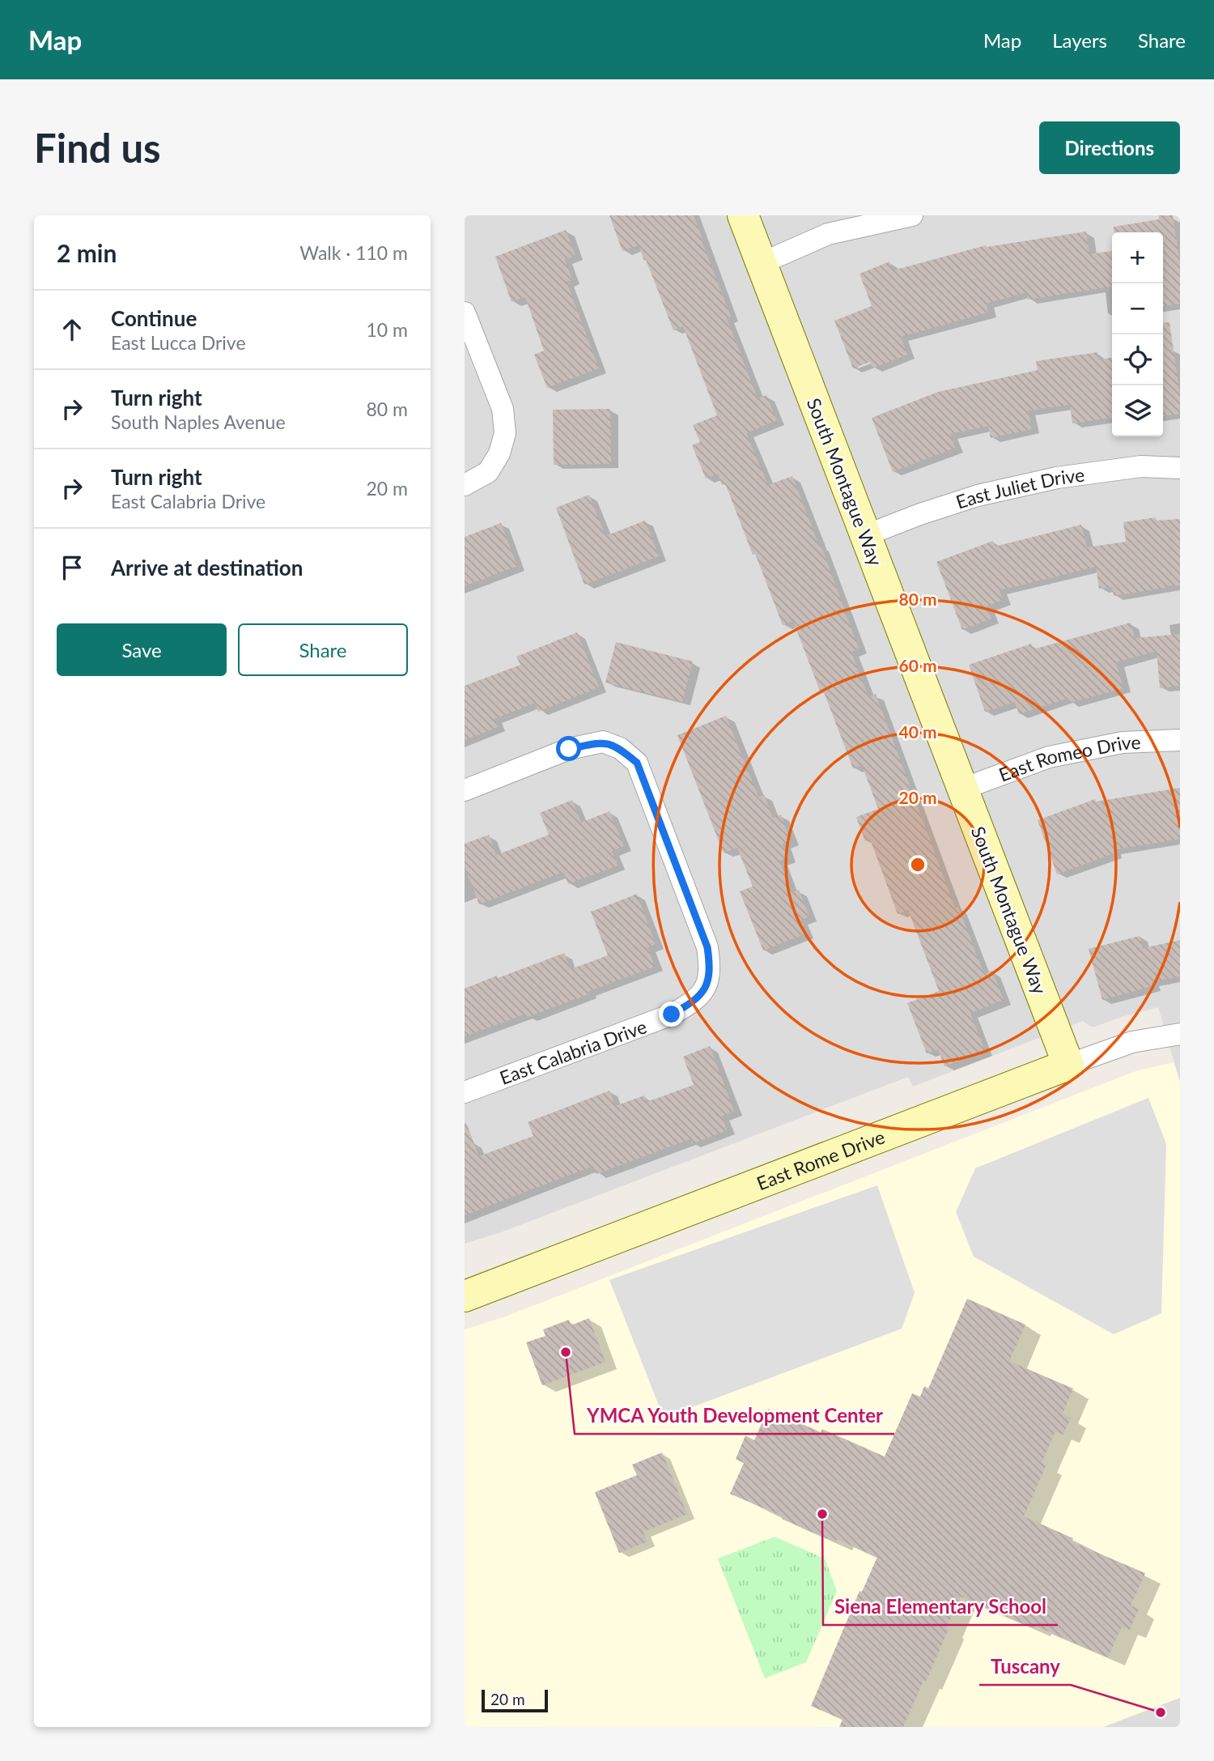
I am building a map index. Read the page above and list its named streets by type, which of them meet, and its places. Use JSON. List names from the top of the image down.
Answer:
{
  "streets": {
    "street": [
      "South Montague Way",
      "East Juliet Drive",
      "East Romeo Drive",
      "East Calabria Drive",
      "East Rome Drive"
    ]
  },
  "crossings": [
    ["South Montague Way", "East Juliet Drive"],
    ["South Montague Way", "East Romeo Drive"],
    ["South Montague Way", "East Rome Drive"]
  ],
  "places": ["YMCA Youth Development Center", "Siena Elementary School", "Tuscany"],
  "scale_bar": "20 m",
  "page": {
    "header": "Map",
    "nav": ["Map", "Layers", "Share"],
    "buttons": [
      "Directions",
      ["Save", "Share"]
    ],
    "title": "Find us",
    "heading": ["2 min", "Walk · 110 m"],
    "map_buttons": ["+", "−"],
    "list": [
      ["Continue", "East Lucca Drive", "10 m"],
      ["Turn right", "South Naples Avenue", "80 m"],
      ["Turn right", "East Calabria Drive", "20 m"],
      "Arrive at destination"
    ],
    "scale": "20 m"
  },
  "rings": [
    "80 m",
    "60 m",
    "40 m",
    "20 m"
  ]
}
